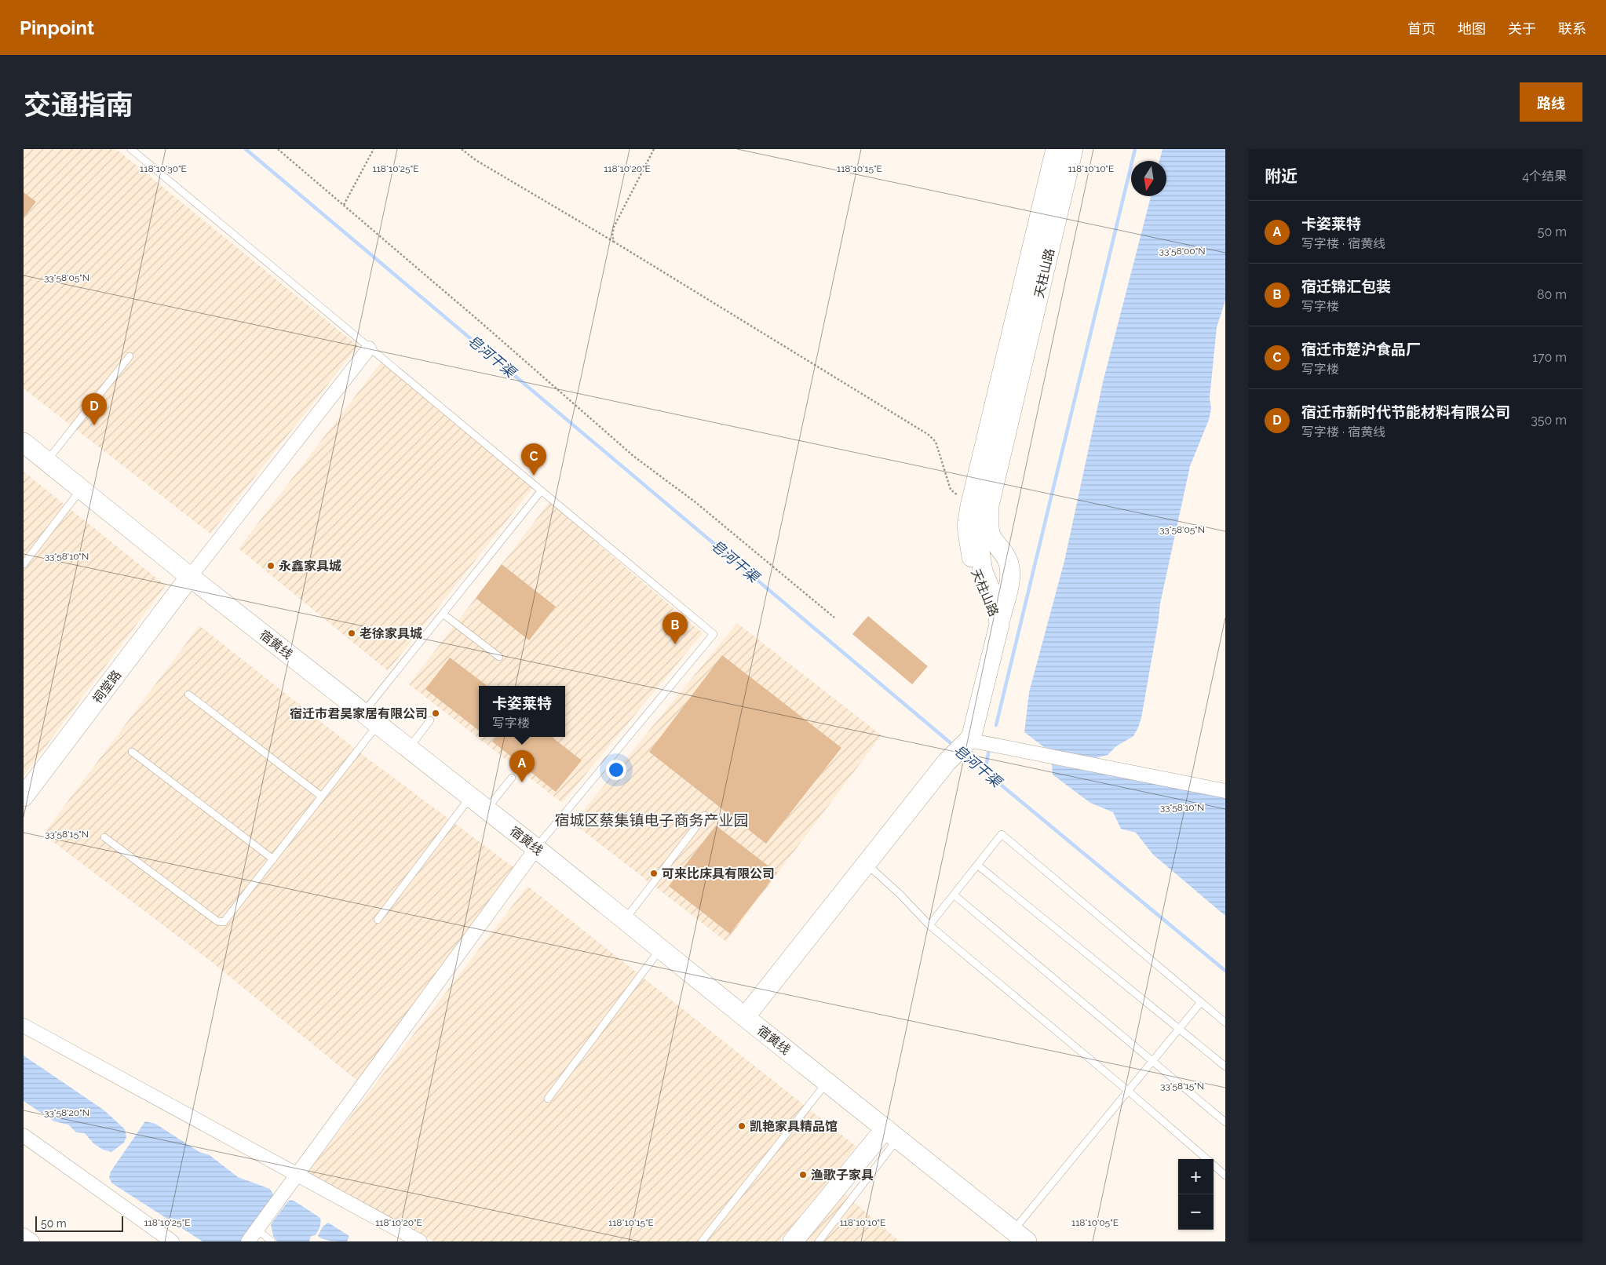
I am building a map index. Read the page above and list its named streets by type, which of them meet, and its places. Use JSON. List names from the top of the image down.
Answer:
{
  "streets": {
    "street": ["天柱山路", "宿黄线", "祠堂路"]
  },
  "crossings": [
    ["宿黄线", "祠堂路"]
  ],
  "districts": ["宿城区蔡集镇电子商务产业园"],
  "water": ["皂河干渠"],
  "places": [
    "永鑫家具城",
    "老徐家具城",
    "宿迁市君昊家居有限公司",
    "可来比床具有限公司",
    "凯艳家具精品馆",
    "渔歌子家具"
  ],
  "scale_bar": "50 m",
  "north": "bottom",
  "page": {
    "header": "Pinpoint",
    "nav": [
      "首页",
      "地图",
      "关于",
      "联系"
    ],
    "title": "交通指南",
    "buttons": "路线",
    "heading": ["附近", "4个结果"],
    "list": [
      {
        "mark": "A",
        "name": "卡姿莱特",
        "note": "写字楼 · 宿黄线",
        "value": "50 m"
      },
      {
        "mark": "B",
        "name": "宿迁锦汇包装",
        "note": "写字楼",
        "value": "80 m"
      },
      {
        "mark": "C",
        "name": "宿迁市楚沪食品厂",
        "note": "写字楼",
        "value": "170 m"
      },
      {
        "mark": "D",
        "name": "宿迁市新时代节能材料有限公司",
        "note": "写字楼 · 宿黄线",
        "value": "350 m"
      }
    ],
    "pins": [
      "D",
      "C",
      "B",
      "A"
    ],
    "popup": ["卡姿莱特", "写字楼"],
    "map_buttons": ["+", "−"],
    "scale": "50 m"
  },
  "coordinates": [
    "118°10'30\"E",
    "118°10'25\"E",
    "118°10'20\"E",
    "118°10'15\"E",
    "118°10'10\"E",
    "33°58'00\"N",
    "33°58'05\"N",
    "33°58'10\"N",
    "33°58'15\"N",
    "33°58'20\"N",
    "118°10'05\"E"
  ]
}
